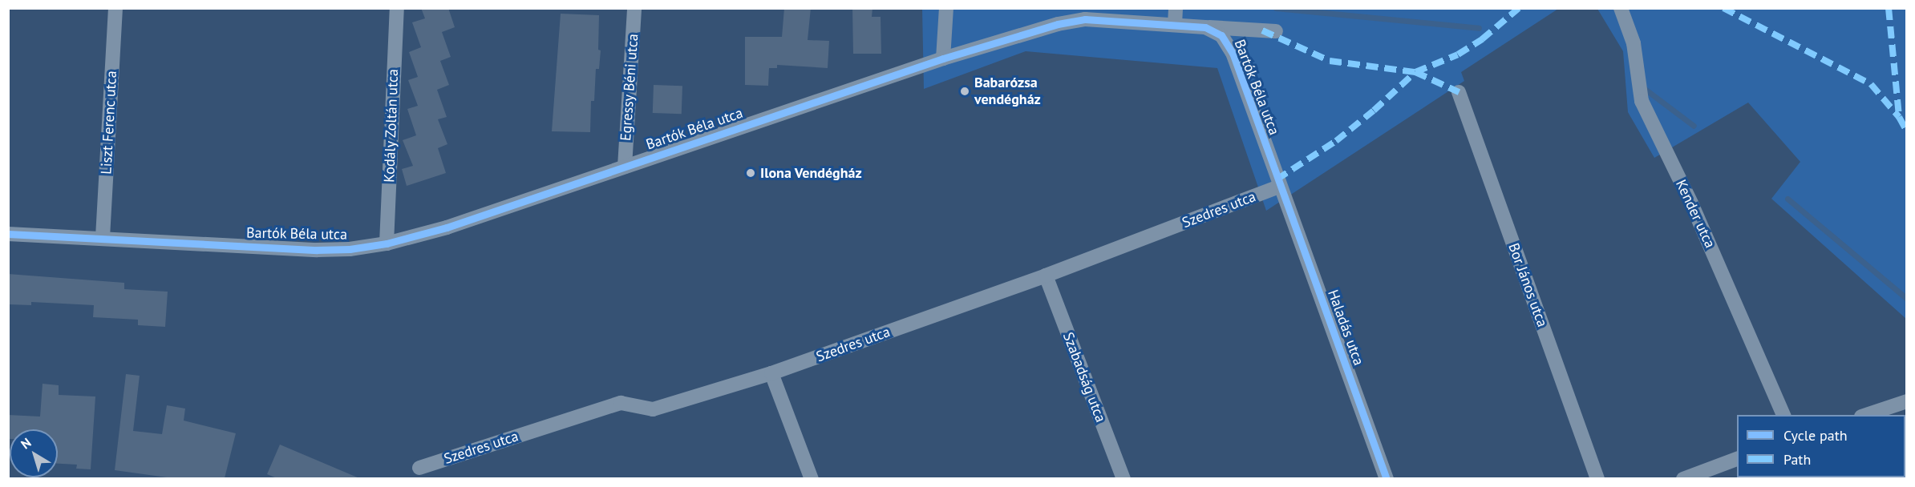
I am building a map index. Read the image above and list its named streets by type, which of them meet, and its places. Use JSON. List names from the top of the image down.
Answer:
{
  "streets": {
    "street": [
      "Egressy Béni utca",
      "Bartók Béla utca",
      "Liszt Ferenc utca",
      "Kodály Zoltán utca",
      "Szedres utca",
      "Kender utca",
      "Bor János utca",
      "Haladás utca",
      "Szabadság utca"
    ]
  },
  "crossings": [
    ["Egressy Béni utca", "Bartók Béla utca"],
    ["Bartók Béla utca", "Liszt Ferenc utca"],
    ["Bartók Béla utca", "Kodály Zoltán utca"],
    ["Bartók Béla utca", "Szedres utca"],
    ["Bartók Béla utca", "Haladás utca"],
    ["Szedres utca", "Haladás utca"],
    ["Szedres utca", "Szabadság utca"]
  ],
  "places": ["Babarózsa vendégház", "Ilona Vendégház"],
  "legend": ["Cycle path", "Path"],
  "north": "top left"
}
